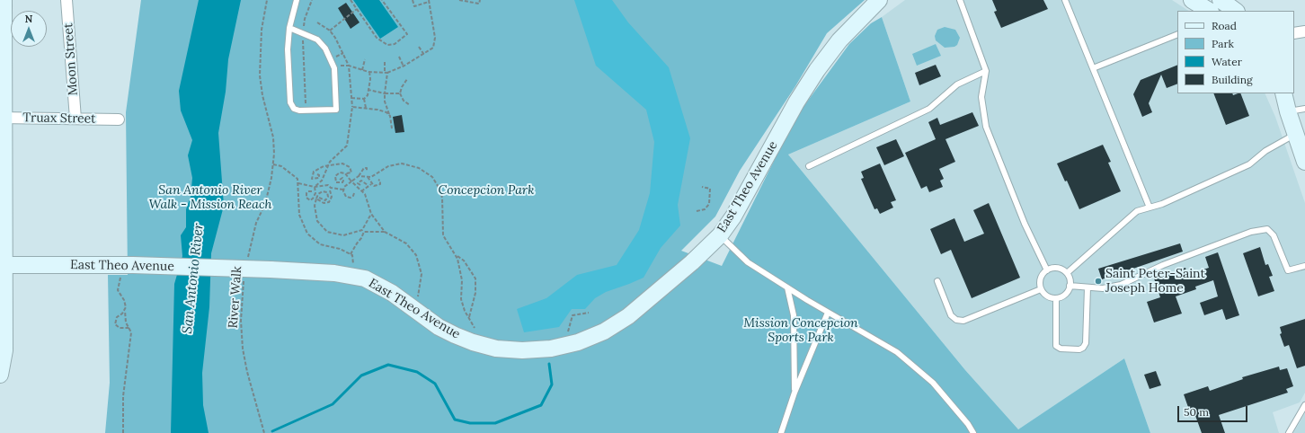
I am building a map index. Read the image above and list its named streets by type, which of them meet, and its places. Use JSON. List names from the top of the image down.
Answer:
{
  "streets": {
    "street": ["Moon Street", "Truax Street", "East Theo Avenue"],
    "path": ["River Walk"]
  },
  "crossings": [
    ["Moon Street", "Truax Street"]
  ],
  "water": ["San Antonio River"],
  "parks": ["San Antonio River Walk - Mission Reach", "Concepcion Park", "Mission Concepcion Sports Park"],
  "places": ["Saint Peter-Saint Joseph Home"],
  "legend": [
    "Road",
    "Park",
    "Water",
    "Building"
  ],
  "scale_bar": "50 m",
  "north": "top"
}
